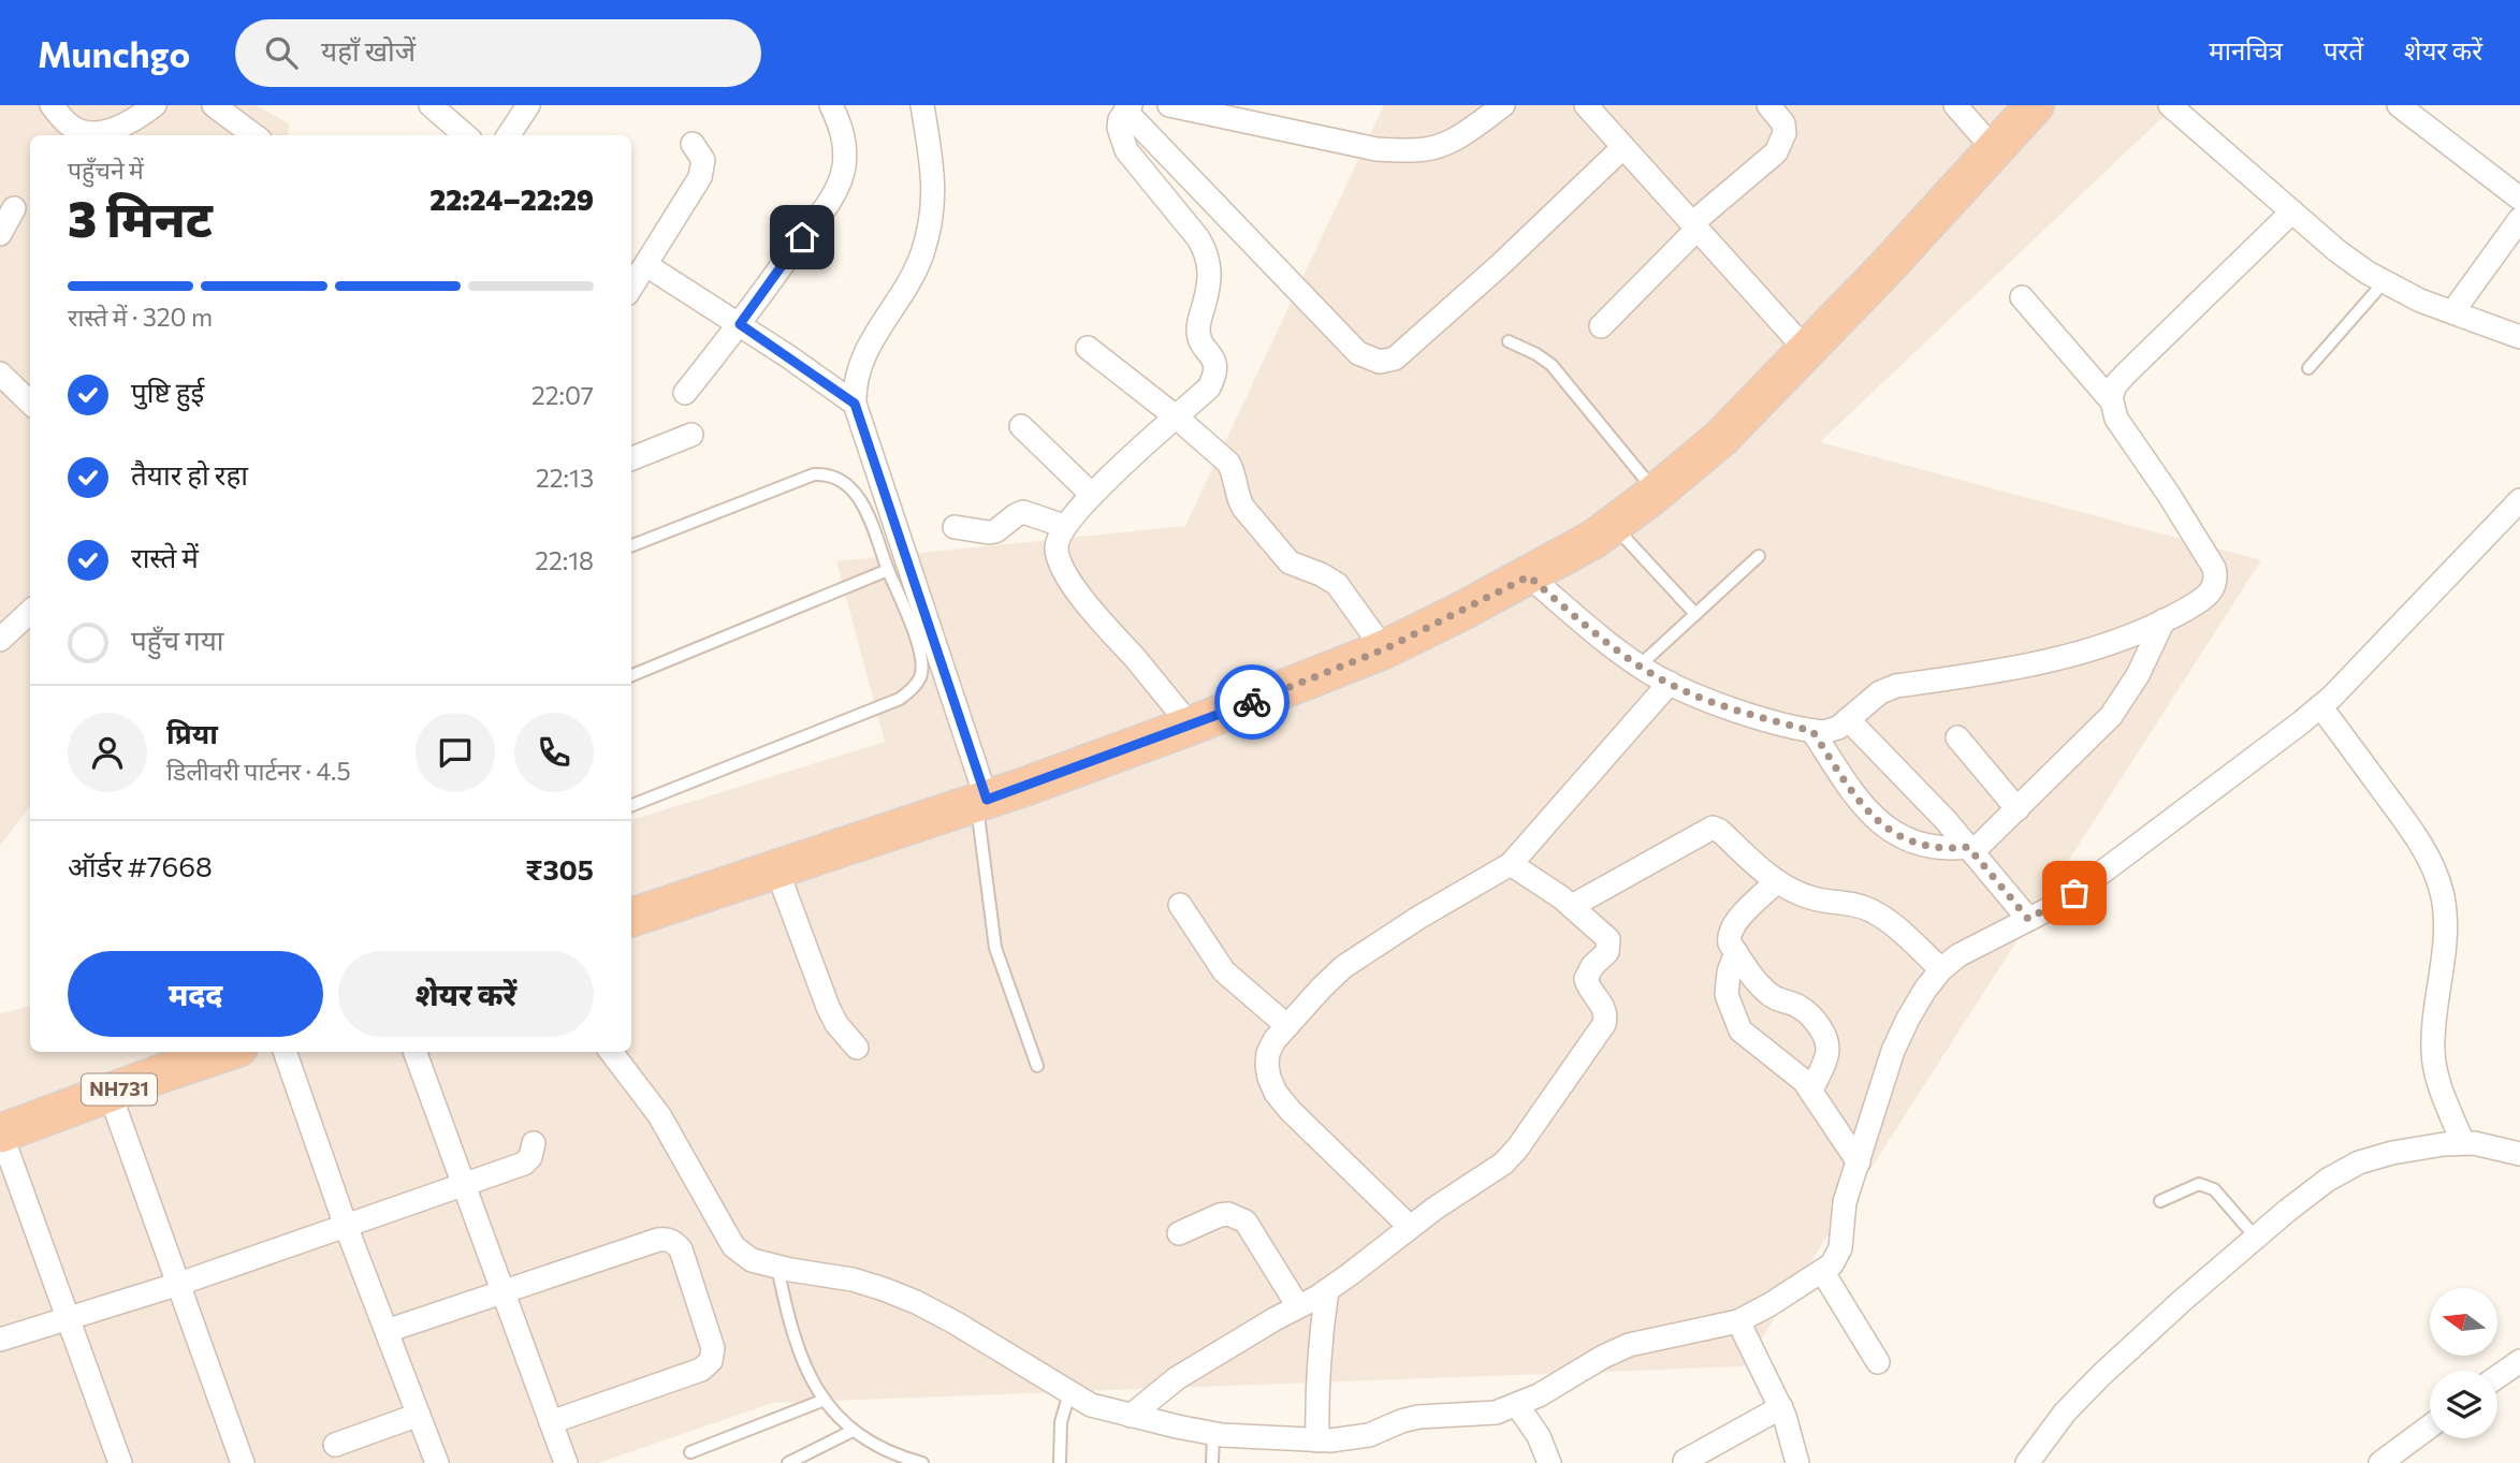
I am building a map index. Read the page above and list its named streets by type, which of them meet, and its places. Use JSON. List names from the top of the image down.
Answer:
{
  "streets": {
    "highway": ["NH731"]
  },
  "north": "left",
  "page": {
    "header": "Munchgo",
    "search": "यहाँ खोजें",
    "nav": ["मानचित्र", "परतें", "शेयर करें"],
    "heading": ["3 मिनट", "पहुँचने में", "22:24–22:29"],
    "panel": [
      "प्रिया",
      "डिलीवरी पार्टनर · 4.5",
      "ऑर्डर #7668",
      "₹305"
    ],
    "bar": "रास्ते में · 320 m",
    "list": [
      ["पुष्टि हुई", "22:07"],
      ["तैयार हो रहा", "22:13"],
      ["रास्ते में", "22:18"],
      "पहुँच गया"
    ],
    "buttons": ["मदद", "शेयर करें"]
  }
}
